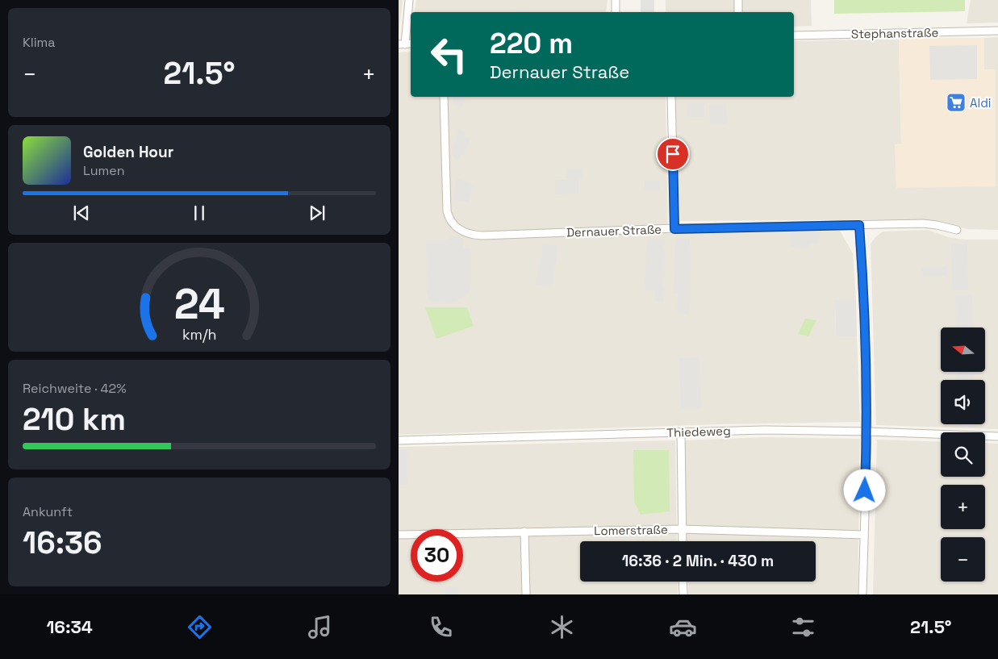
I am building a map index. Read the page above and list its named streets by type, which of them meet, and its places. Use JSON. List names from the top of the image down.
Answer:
{
  "streets": {
    "street": [
      "Stephanstraße",
      "Dernauer Straße",
      "Thiedeweg",
      "Lomerstraße"
    ]
  },
  "places": {
    "supermarket": ["Aldi"]
  },
  "north": "left",
  "page": {
    "tile": [
      "Klima",
      ["Reichweite · 42%", "210 km"],
      ["Ankunft", "16:36"]
    ],
    "turn": ["220 m", "Dernauer Straße"],
    "heat": ["−", "21.5°", "+"],
    "song": ["Golden Hour", "Lumen"],
    "map_buttons": ["+", "−"],
    "limit": "30",
    "trip": "16:36 · 2 Min. · 430 m",
    "tabs": ["16:34", "21.5°"],
    "gauge": ["24", "km/h"]
  }
}
